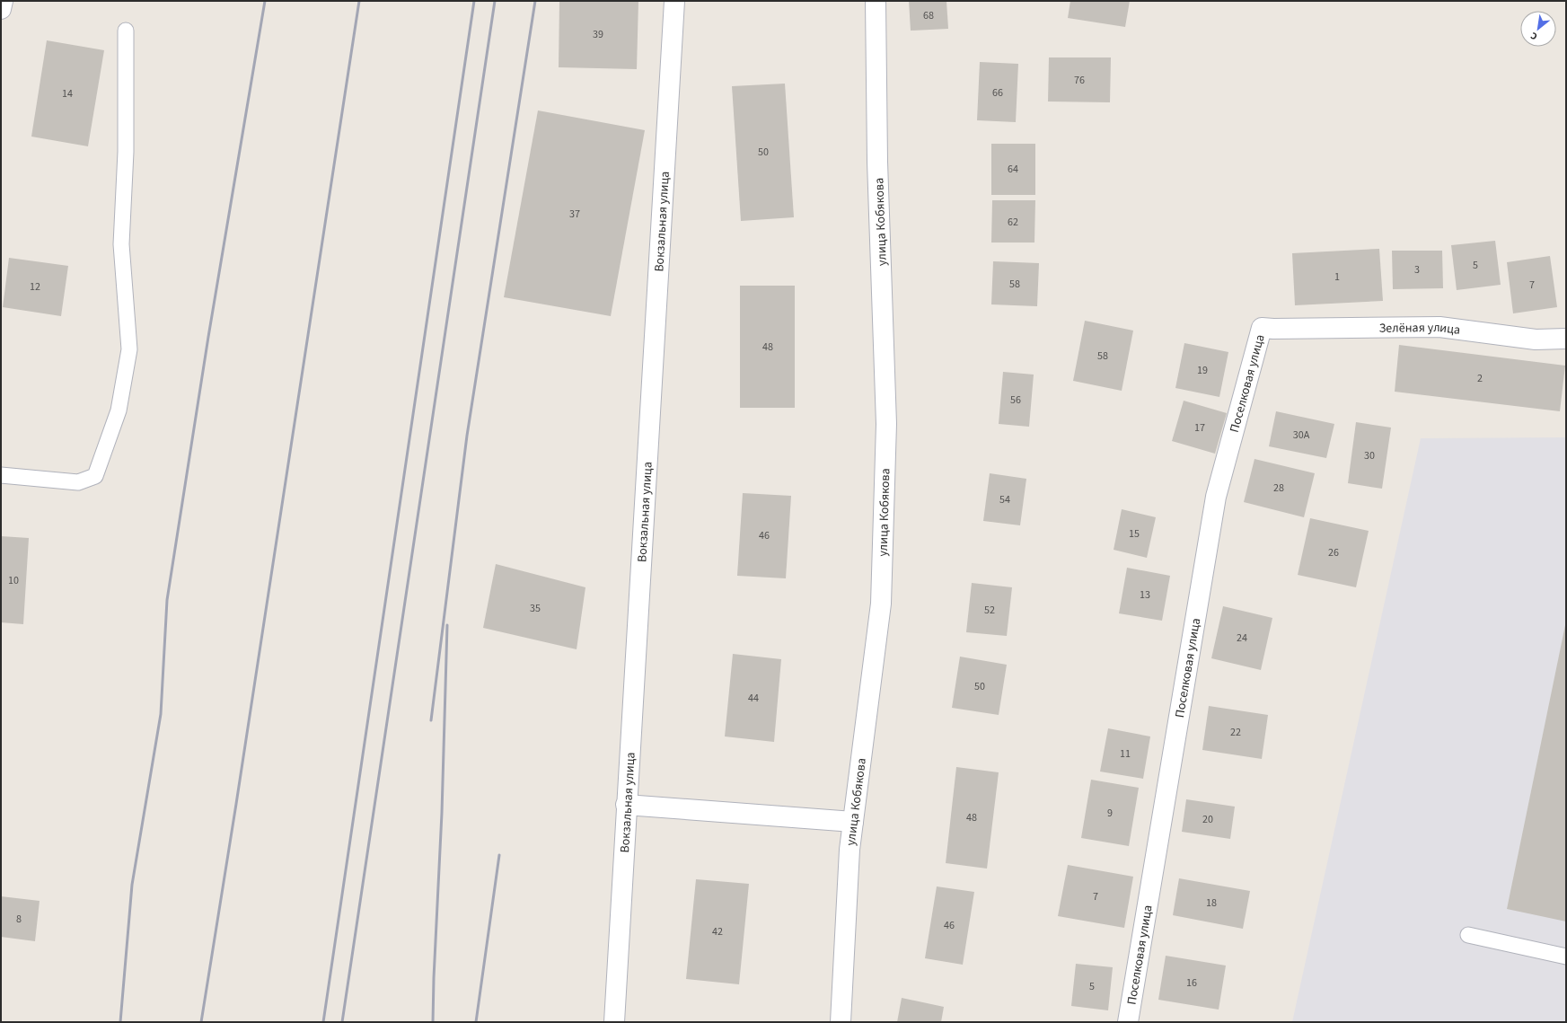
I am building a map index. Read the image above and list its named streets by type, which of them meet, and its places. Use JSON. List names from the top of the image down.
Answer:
{
  "streets": {
    "street": [
      "Вокзальная улица",
      "улица Кобякова",
      "Зелёная улица",
      "Поселковая улица"
    ]
  },
  "crossings": [
    ["Зелёная улица", "Поселковая улица"]
  ],
  "house_numbers": [
    "68",
    "39",
    "76",
    "66",
    "14",
    "50",
    "64",
    "37",
    "62",
    "5",
    "3",
    "1",
    "58",
    "7",
    "12",
    "48",
    "58",
    "19",
    "2",
    "56",
    "17",
    "30А",
    "30",
    "28",
    "54",
    "15",
    "46",
    "26",
    "10",
    "13",
    "35",
    "52",
    "24",
    "50",
    "44",
    "22",
    "11",
    "9",
    "48",
    "20",
    "7",
    "18",
    "8",
    "46",
    "42",
    "16",
    "5"
  ],
  "north": "bottom left"
}
